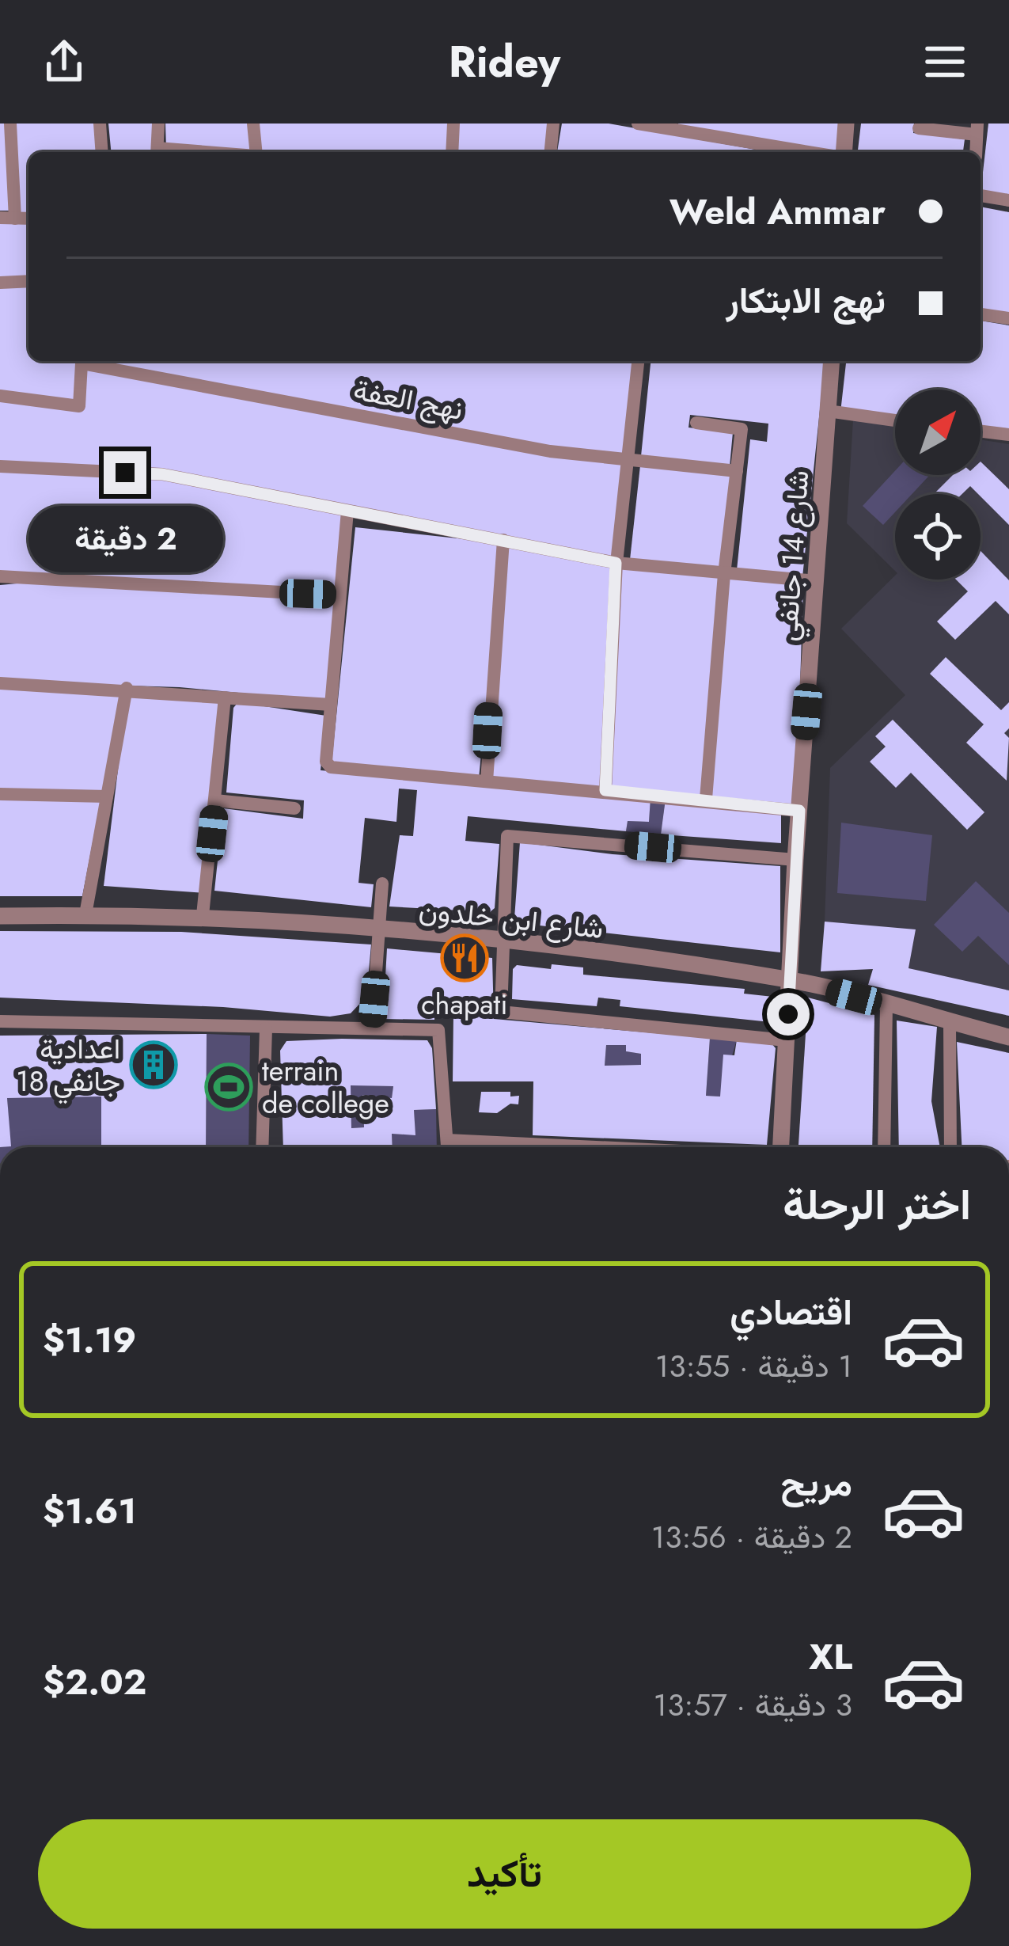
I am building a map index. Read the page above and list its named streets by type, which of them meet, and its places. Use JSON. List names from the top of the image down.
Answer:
{
  "streets": {
    "street": ["نهج العفة", "شارع 14 جانفي", "شارع ابن خلدون"]
  },
  "crossings": [
    ["شارع 14 جانفي", "شارع ابن خلدون"]
  ],
  "places": {
    "restaurant": ["chapati"],
    "building": ["اعدادية 18 جانفي"],
    "sports": ["terrain de college"]
  },
  "north": "top right",
  "page": {
    "header": "Ridey",
    "banner": ["Weld Ammar", "نهج الابتكار"],
    "bubble": "2 دقيقة",
    "heading": "اختر الرحلة",
    "list": [
      {
        "name": "اقتصادي",
        "note": "1 دقيقة · 13:55",
        "value": "$1.19"
      },
      {
        "name": "مريح",
        "note": "2 دقيقة · 13:56",
        "value": "$1.61"
      },
      {
        "name": "XL",
        "note": "3 دقيقة · 13:57",
        "value": "$2.02"
      }
    ],
    "buttons": "تأكيد"
  }
}
